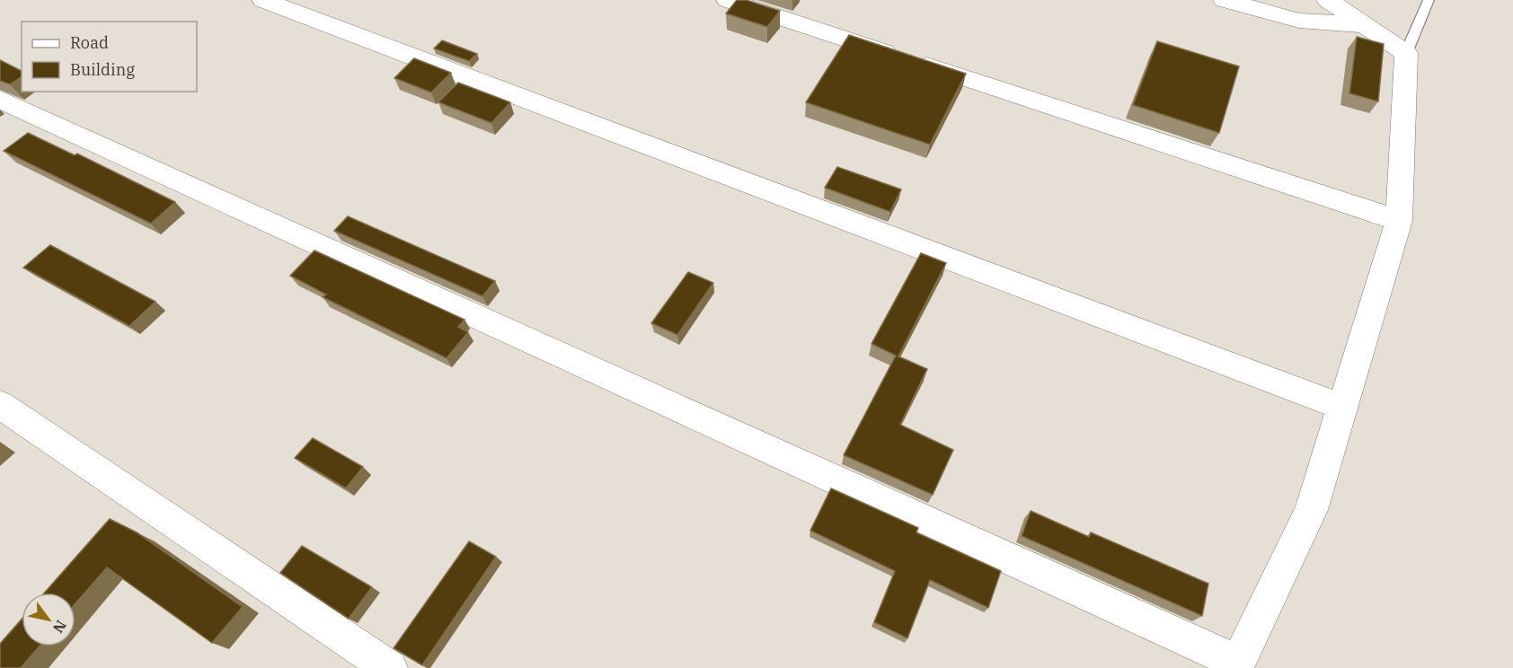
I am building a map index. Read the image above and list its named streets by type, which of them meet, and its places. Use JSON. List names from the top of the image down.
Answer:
{
  "legend": ["Road", "Building"],
  "north": "bottom right"
}
